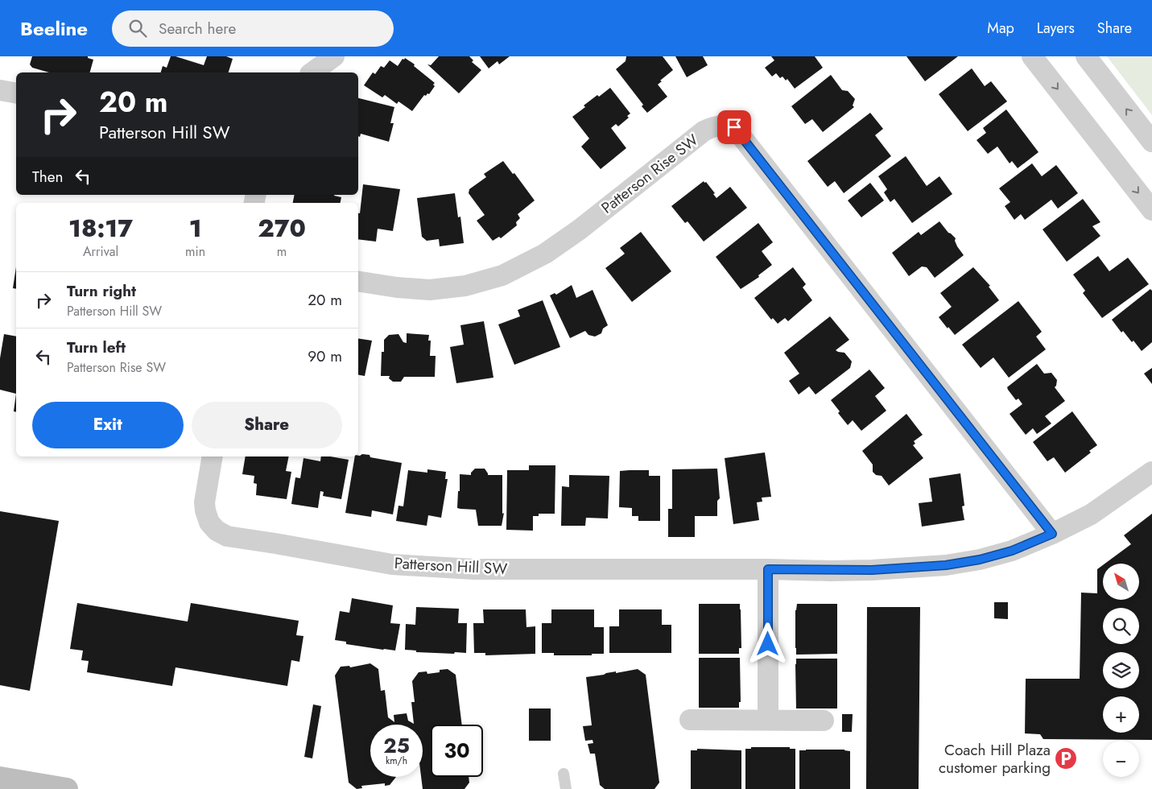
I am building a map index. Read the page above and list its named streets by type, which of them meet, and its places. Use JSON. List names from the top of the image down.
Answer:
{
  "streets": {
    "street": ["Patterson Rise SW", "Patterson Hill SW"]
  },
  "crossings": [
    ["Patterson Rise SW", "Patterson Hill SW"]
  ],
  "places": {
    "parking": ["Coach Hill Plaza customer parking"]
  },
  "north": "top left",
  "page": {
    "header": "Beeline",
    "search": "Search here",
    "nav": ["Map", "Layers", "Share"],
    "turn": ["20 m", "Patterson Hill SW"],
    "then": "Then",
    "eta": [
      "18:17",
      "Arrival",
      "1",
      "min",
      "270",
      "m"
    ],
    "list": [
      {
        "name": "Turn right",
        "note": "Patterson Hill SW",
        "value": "20 m"
      },
      {
        "name": "Turn left",
        "note": "Patterson Rise SW",
        "value": "90 m"
      }
    ],
    "buttons": ["Exit", "Share"],
    "map_buttons": ["+", "−"],
    "speed": "25 km/h",
    "limit": "30"
  }
}
